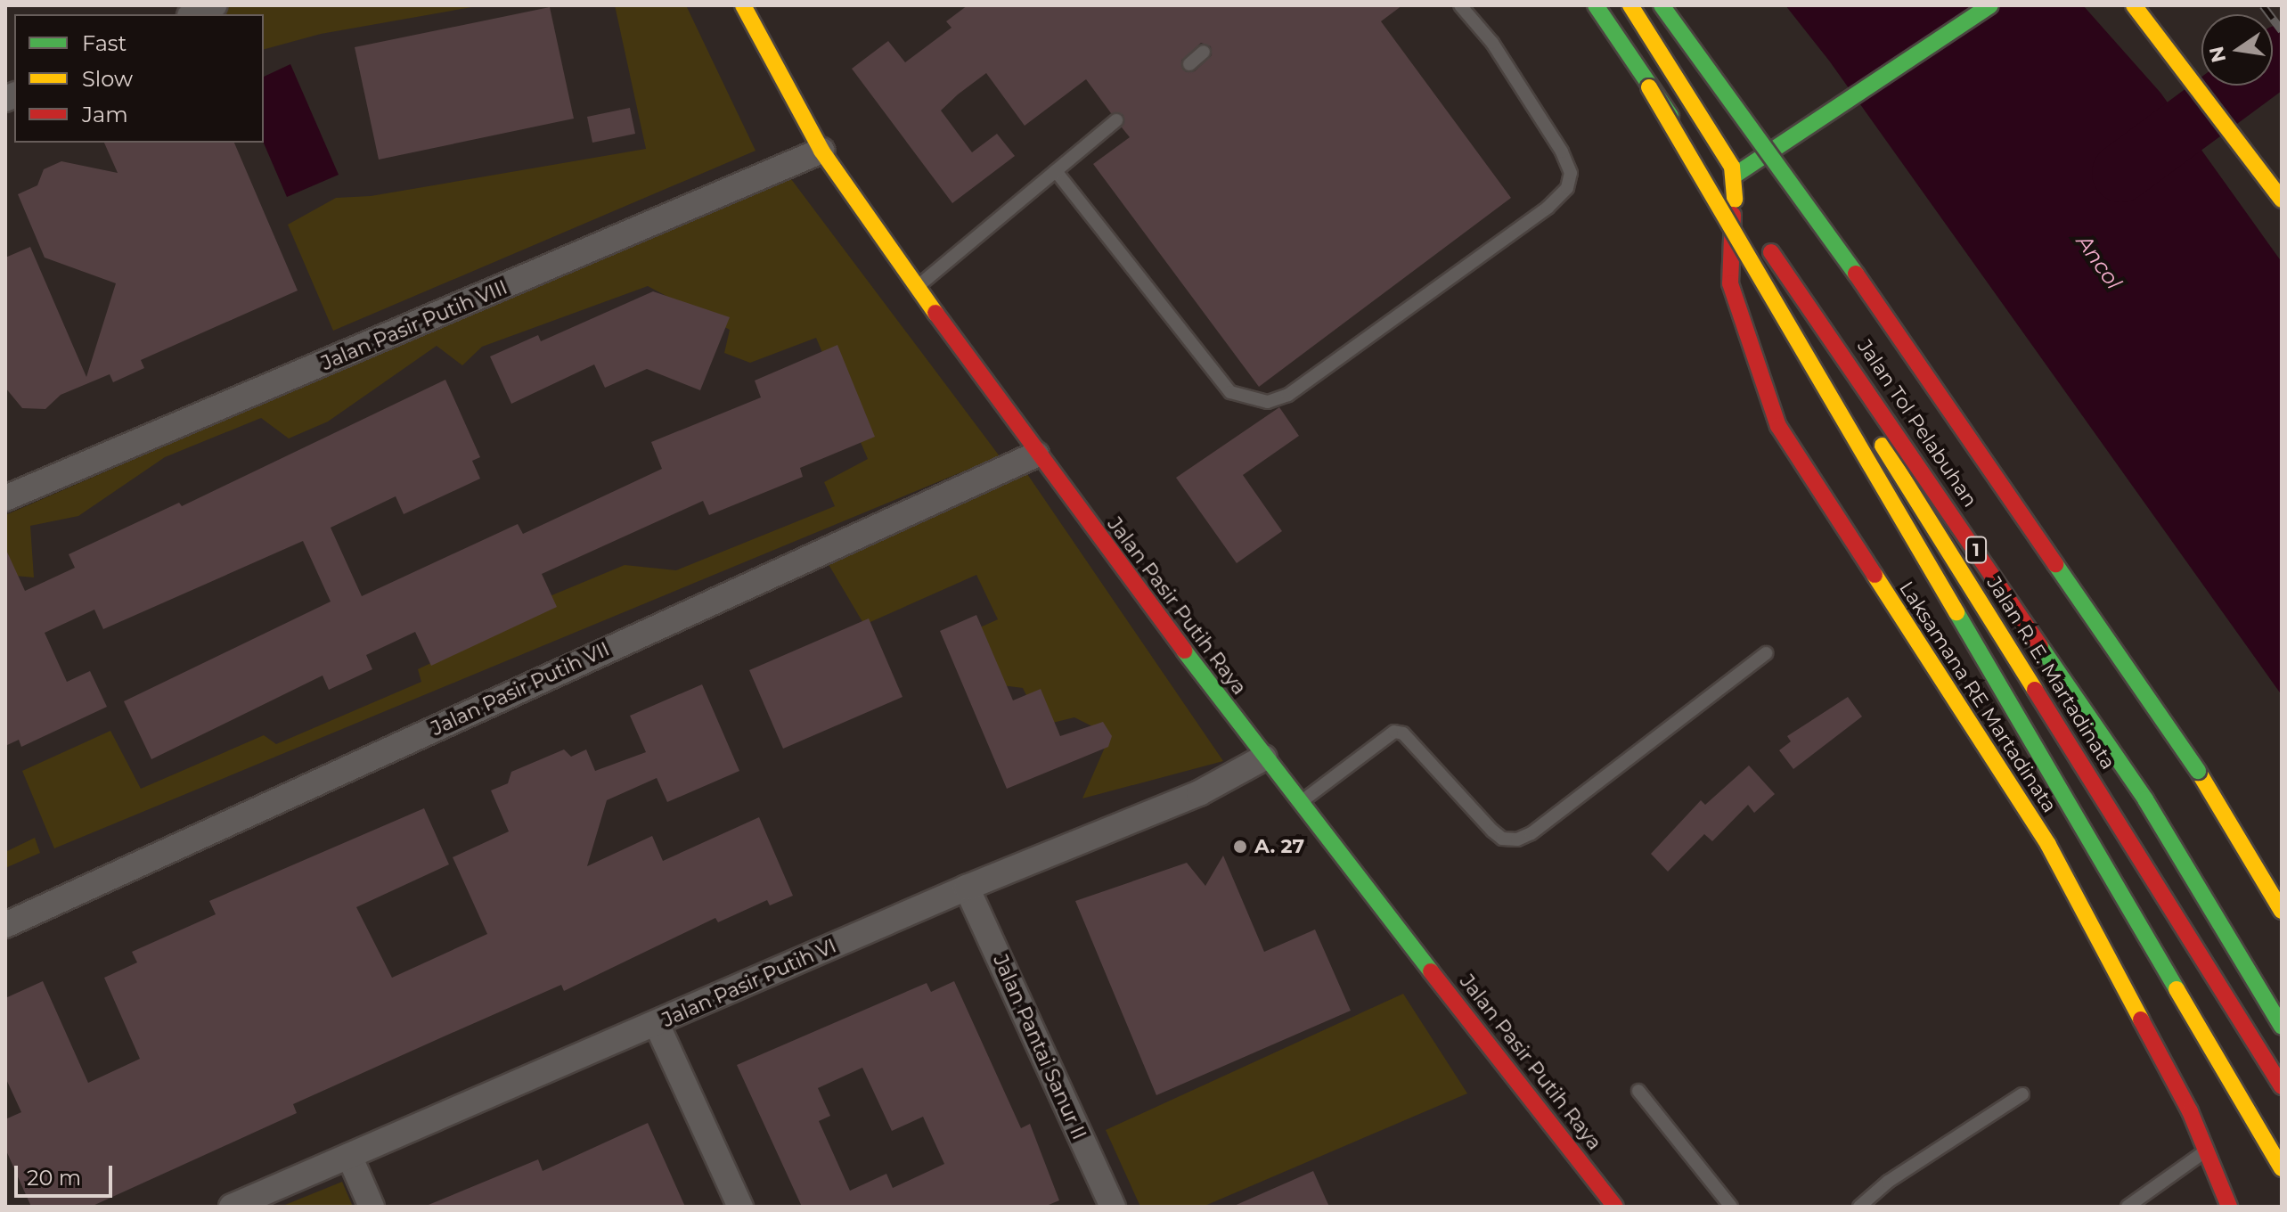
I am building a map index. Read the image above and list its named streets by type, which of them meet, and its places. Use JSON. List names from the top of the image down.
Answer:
{
  "streets": {
    "main road": [
      "Jalan Tol Pelabuhan",
      "1",
      "Jalan Pasir Putih Raya",
      "Jalan R. E. Martadinata",
      "Laksamana RE Martadinata"
    ],
    "street": [
      "Jalan Pasir Putih VIII",
      "Jalan Pasir Putih VII",
      "Jalan Pasir Putih VI",
      "Jalan Pantai Sanur II"
    ]
  },
  "crossings": [
    ["Jalan Pasir Putih VIII", "Jalan Pasir Putih Raya"],
    ["Jalan Pasir Putih Raya", "Jalan Pasir Putih VII"],
    ["Jalan Pasir Putih Raya", "Jalan Pasir Putih VI"],
    ["Jalan R. E. Martadinata", "Laksamana RE Martadinata"],
    ["Jalan Pasir Putih VI", "Jalan Pantai Sanur II"]
  ],
  "water": ["Ancol"],
  "places": ["A. 27"],
  "legend": ["Fast", "Slow", "Jam"],
  "scale_bar": "20 m",
  "north": "left"
}
